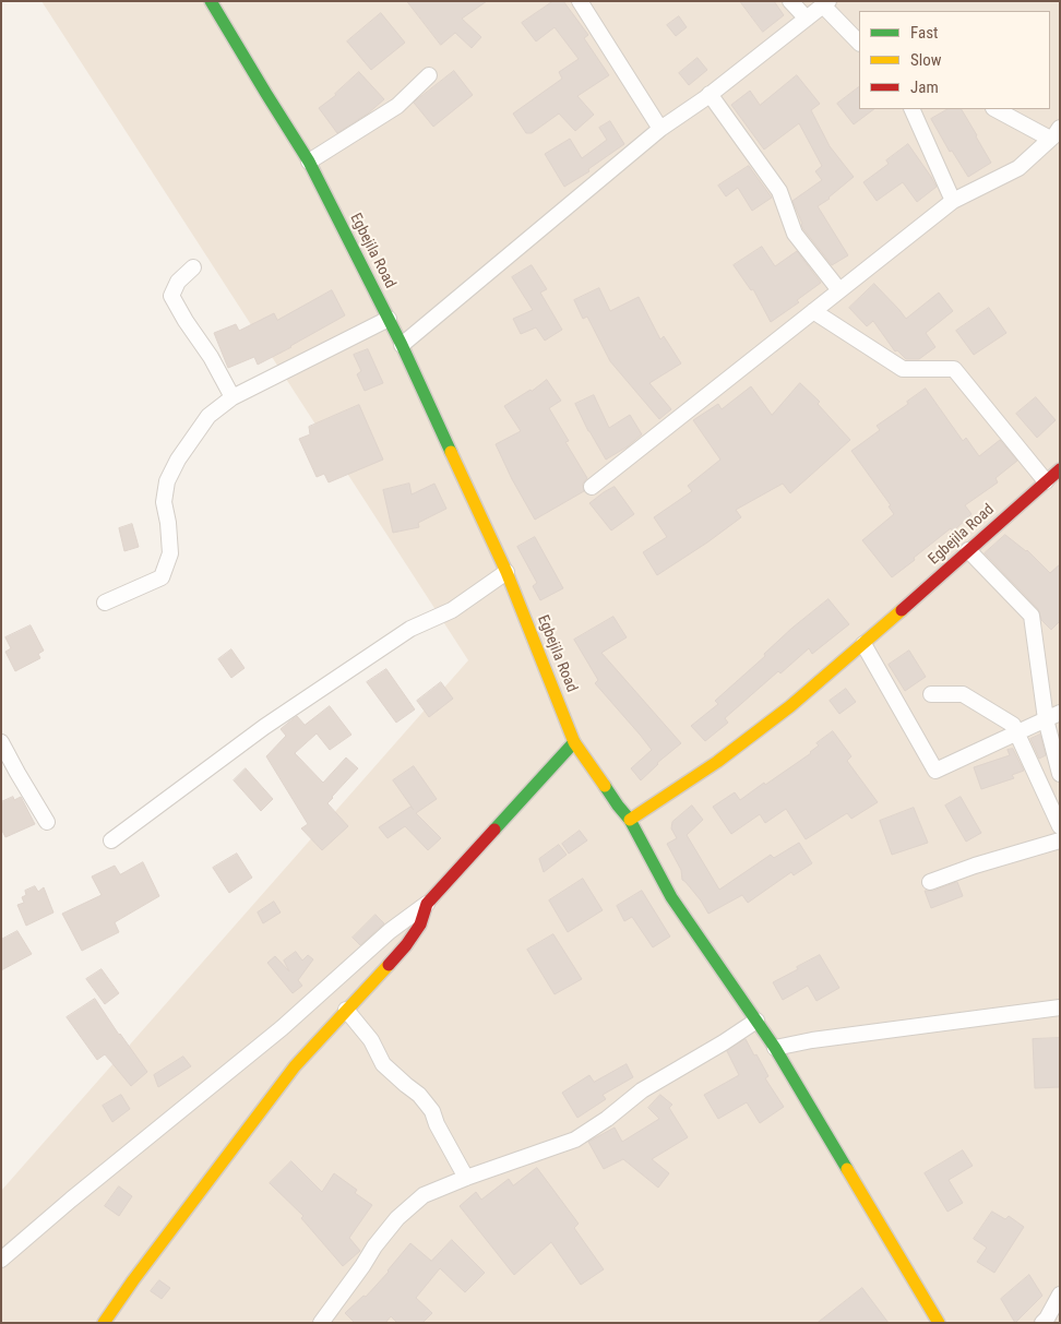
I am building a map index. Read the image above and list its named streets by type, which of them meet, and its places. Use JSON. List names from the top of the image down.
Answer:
{
  "streets": {
    "street": ["Egbejila Road"]
  },
  "legend": ["Fast", "Slow", "Jam"]
}
